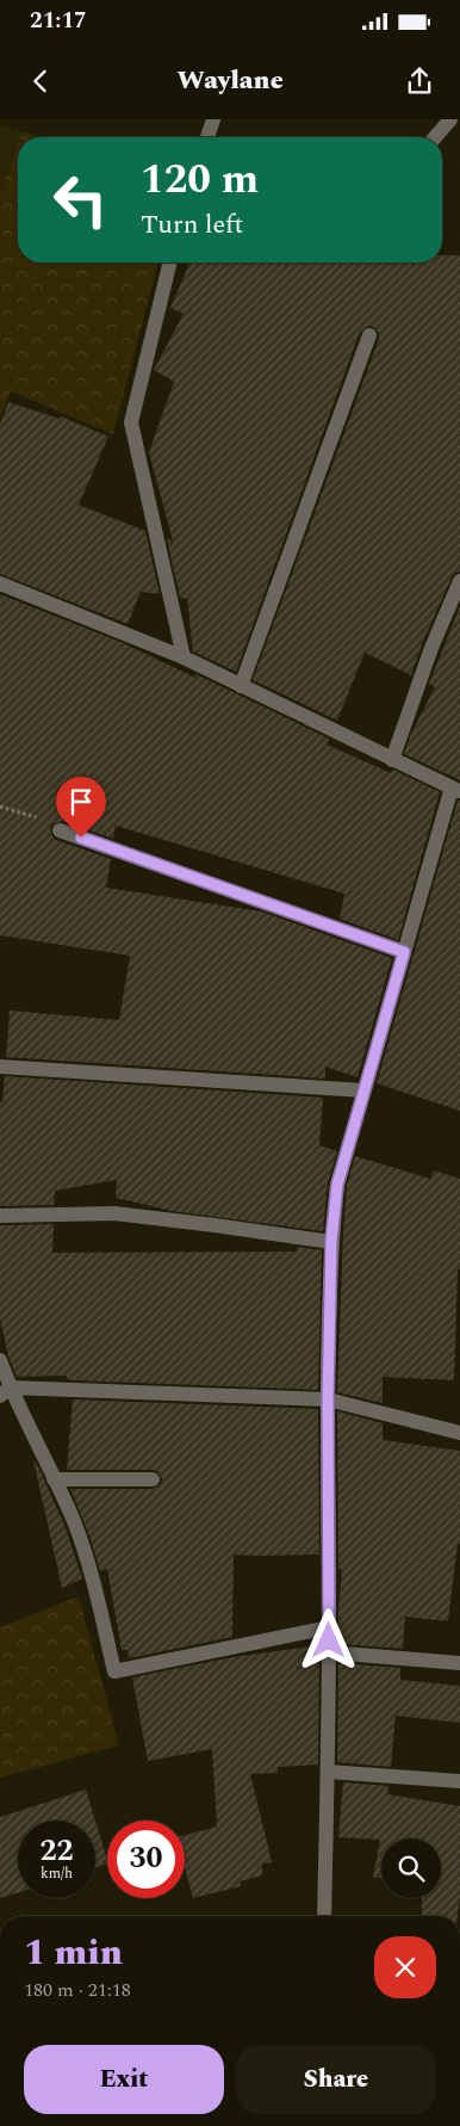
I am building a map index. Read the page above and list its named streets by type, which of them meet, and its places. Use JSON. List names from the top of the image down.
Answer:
{
  "page": {
    "status": "21:17",
    "header": "Waylane",
    "turn": ["120 m", "Turn left"],
    "speed": "22 km/h",
    "limit": "30",
    "heading": ["1 min", "180 m · 21:18"],
    "buttons": ["Exit", "Share"]
  }
}
